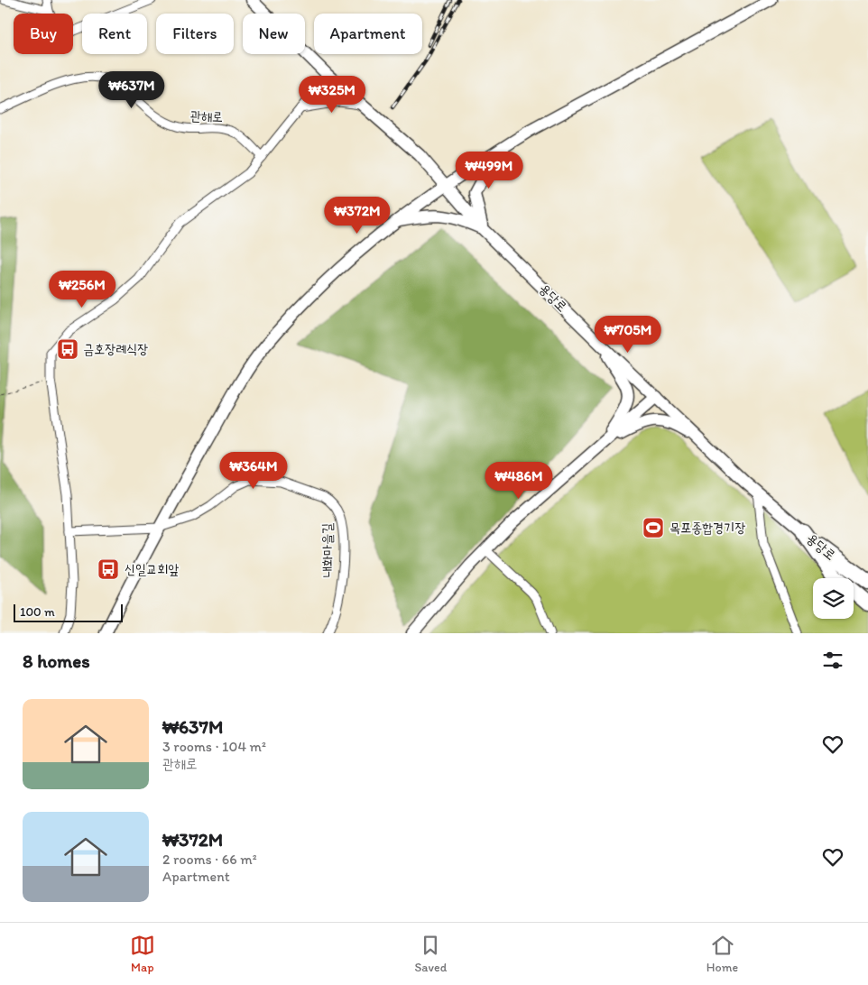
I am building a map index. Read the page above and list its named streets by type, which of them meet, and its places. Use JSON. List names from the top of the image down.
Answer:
{
  "streets": {
    "highway": ["용당로"],
    "street": ["관해로", "내화마을길"]
  },
  "places": {
    "bus stop": ["금호장례식장", "신일교회앞"],
    "sports": ["목포종합경기장"]
  },
  "scale_bar": "100 m",
  "page": {
    "chip": [
      "Buy",
      "Rent",
      "Filters",
      "New",
      "Apartment"
    ],
    "price": [
      "₩637M",
      "₩325M",
      "₩499M",
      "₩372M",
      "₩256M",
      "₩705M",
      "₩364M",
      "₩486M"
    ],
    "scale": "100 m",
    "heading": "8 homes",
    "list": [
      {
        "name": "₩637M",
        "note": "3 rooms · 104 m² · 관해로"
      },
      {
        "name": "₩372M",
        "note": "2 rooms · 66 m² · Apartment"
      }
    ],
    "tabs": ["Map", "Saved", "Home"]
  }
}
